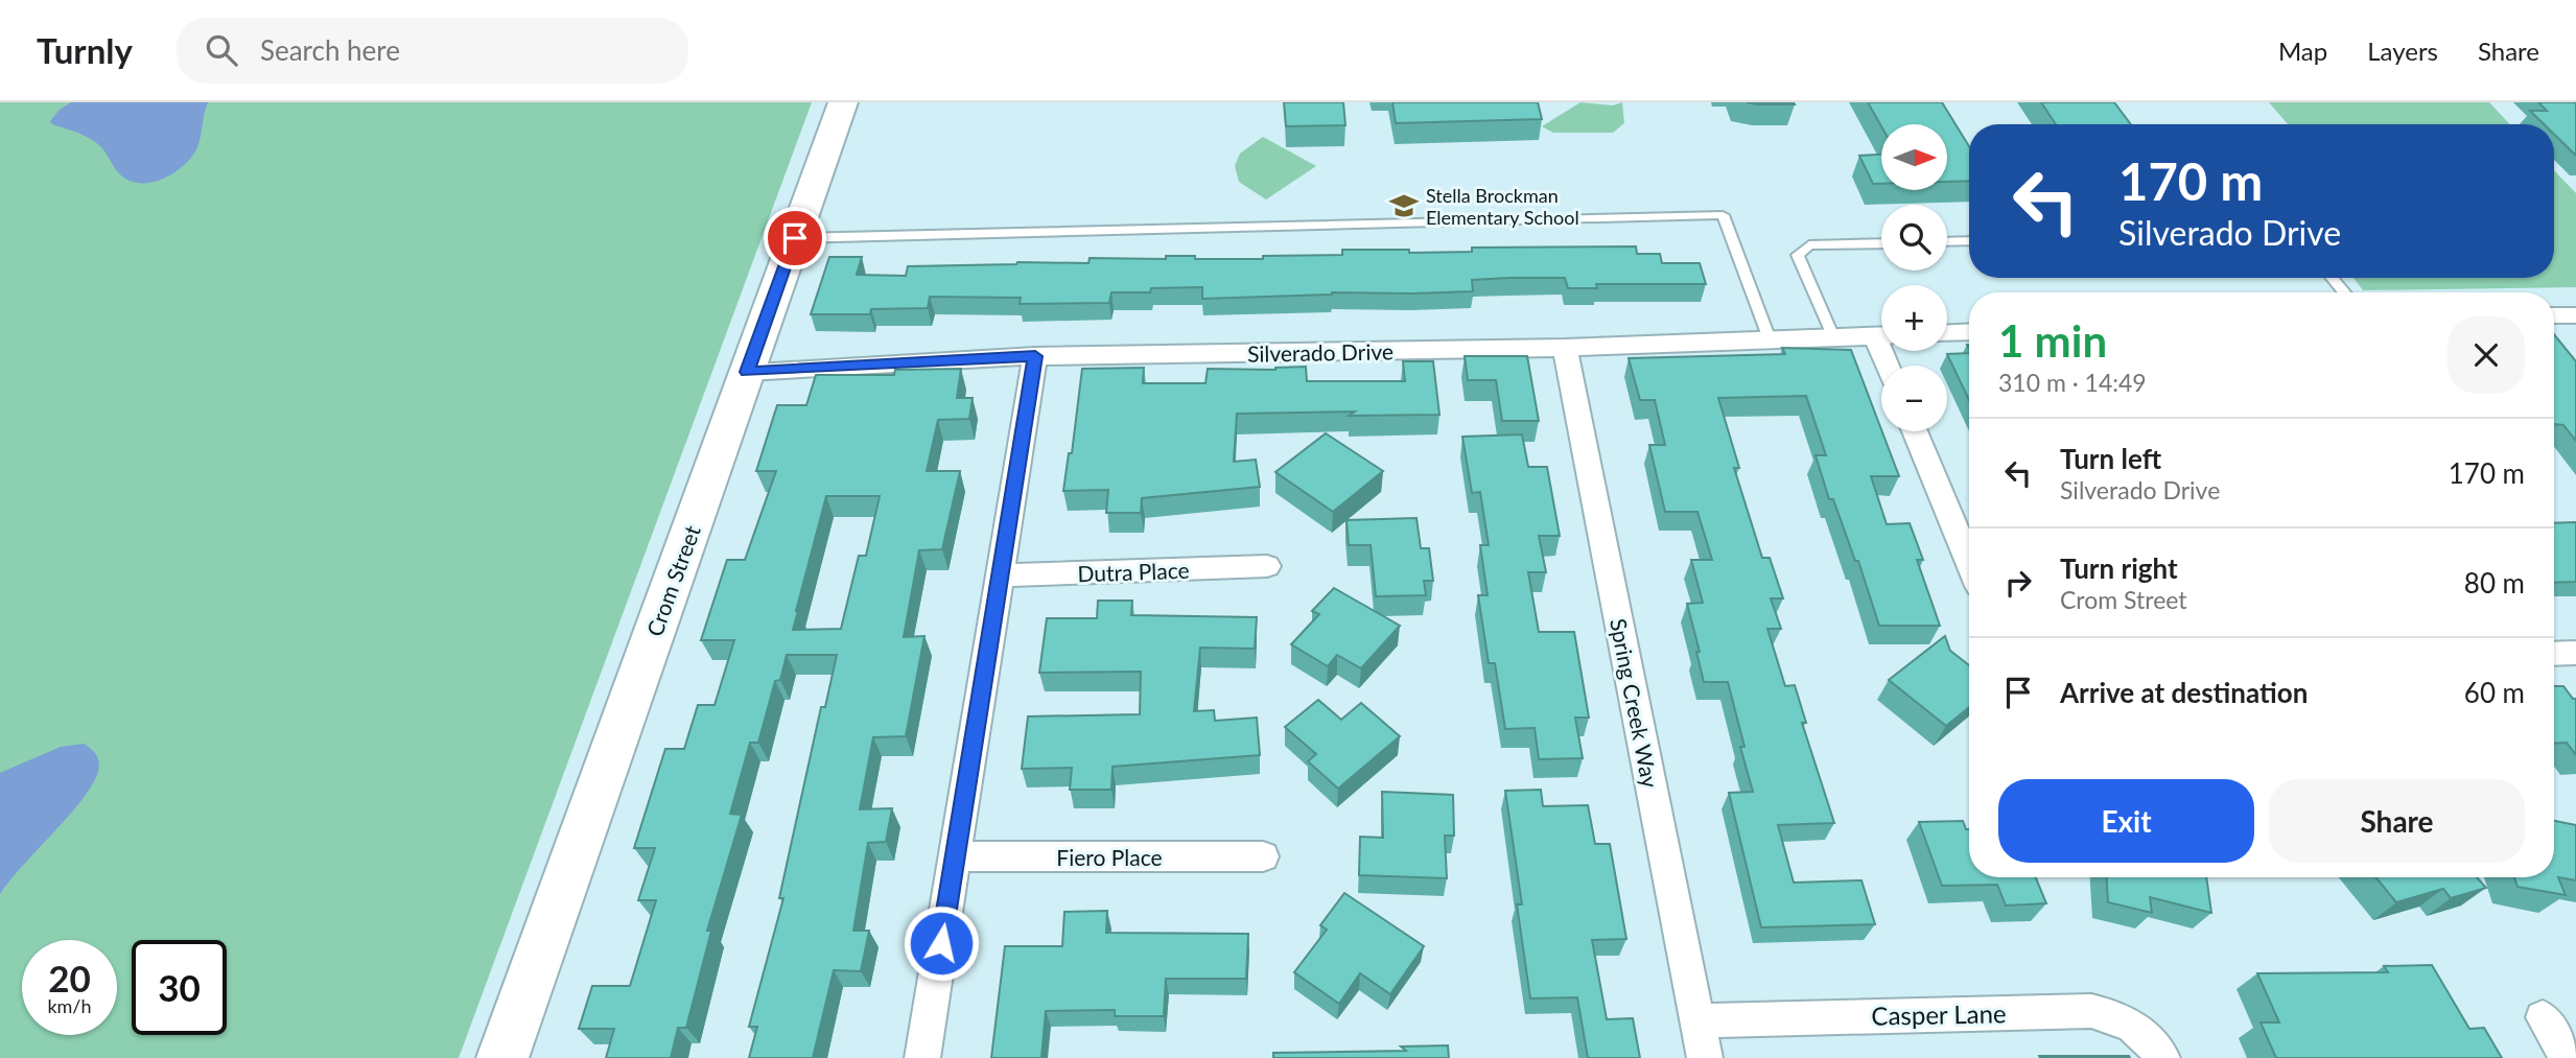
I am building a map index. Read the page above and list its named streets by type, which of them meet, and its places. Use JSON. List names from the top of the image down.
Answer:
{
  "streets": {
    "street": [
      "Silverado Drive",
      "Dutra Place",
      "Crom Street",
      "Spring Creek Way",
      "Fiero Place",
      "Casper Lane"
    ]
  },
  "crossings": [
    ["Silverado Drive", "Crom Street"],
    ["Silverado Drive", "Spring Creek Way"],
    ["Spring Creek Way", "Casper Lane"]
  ],
  "places": {
    "school or university": ["Stella Brockman Elementary School"]
  },
  "north": "right",
  "page": {
    "header": "Turnly",
    "search": "Search here",
    "nav": ["Map", "Layers", "Share"],
    "map_buttons": ["+", "−"],
    "turn": ["170 m", "Silverado Drive"],
    "heading": ["1 min", "310 m · 14:49"],
    "list": [
      {
        "name": "Turn left",
        "note": "Silverado Drive",
        "value": "170 m"
      },
      {
        "name": "Turn right",
        "note": "Crom Street",
        "value": "80 m"
      },
      {
        "name": "Arrive at destination",
        "value": "60 m"
      }
    ],
    "buttons": ["Exit", "Share"],
    "speed": "20 km/h",
    "limit": "30"
  }
}
